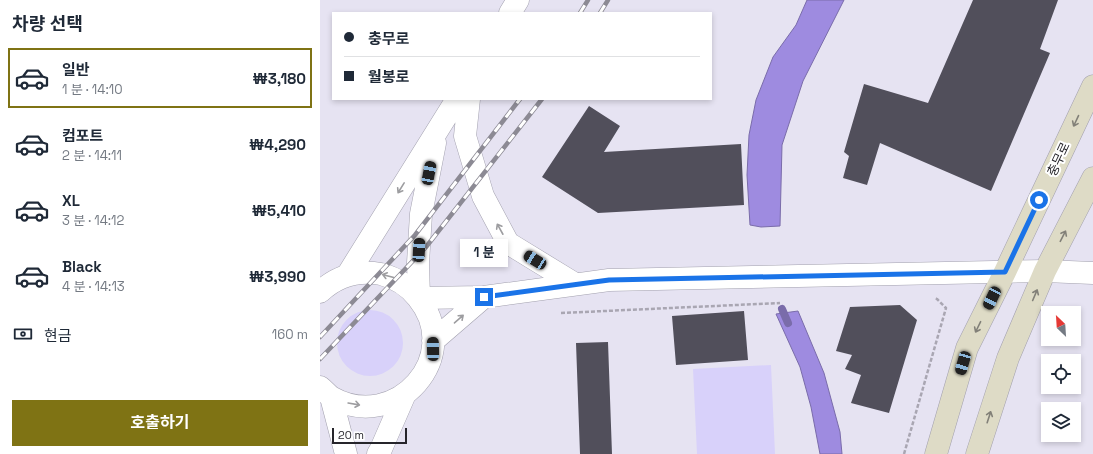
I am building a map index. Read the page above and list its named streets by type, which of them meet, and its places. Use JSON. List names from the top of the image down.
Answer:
{
  "streets": {
    "main road": ["충무로"]
  },
  "scale_bar": "20 m",
  "north": "top left",
  "page": {
    "heading": "차량 선택",
    "banner": ["충무로", "월봉로"],
    "list": [
      {
        "name": "일반",
        "note": "1 분 · 14:10",
        "value": "₩3,180"
      },
      {
        "name": "컴포트",
        "note": "2 분 · 14:11",
        "value": "₩4,290"
      },
      {
        "name": "XL",
        "note": "3 분 · 14:12",
        "value": "₩5,410"
      },
      {
        "name": "Black",
        "note": "4 분 · 14:13",
        "value": "₩3,990"
      }
    ],
    "bubble": "1 분",
    "pay": ["현금", "160 m"],
    "buttons": "호출하기",
    "scale": "20 m"
  }
}
